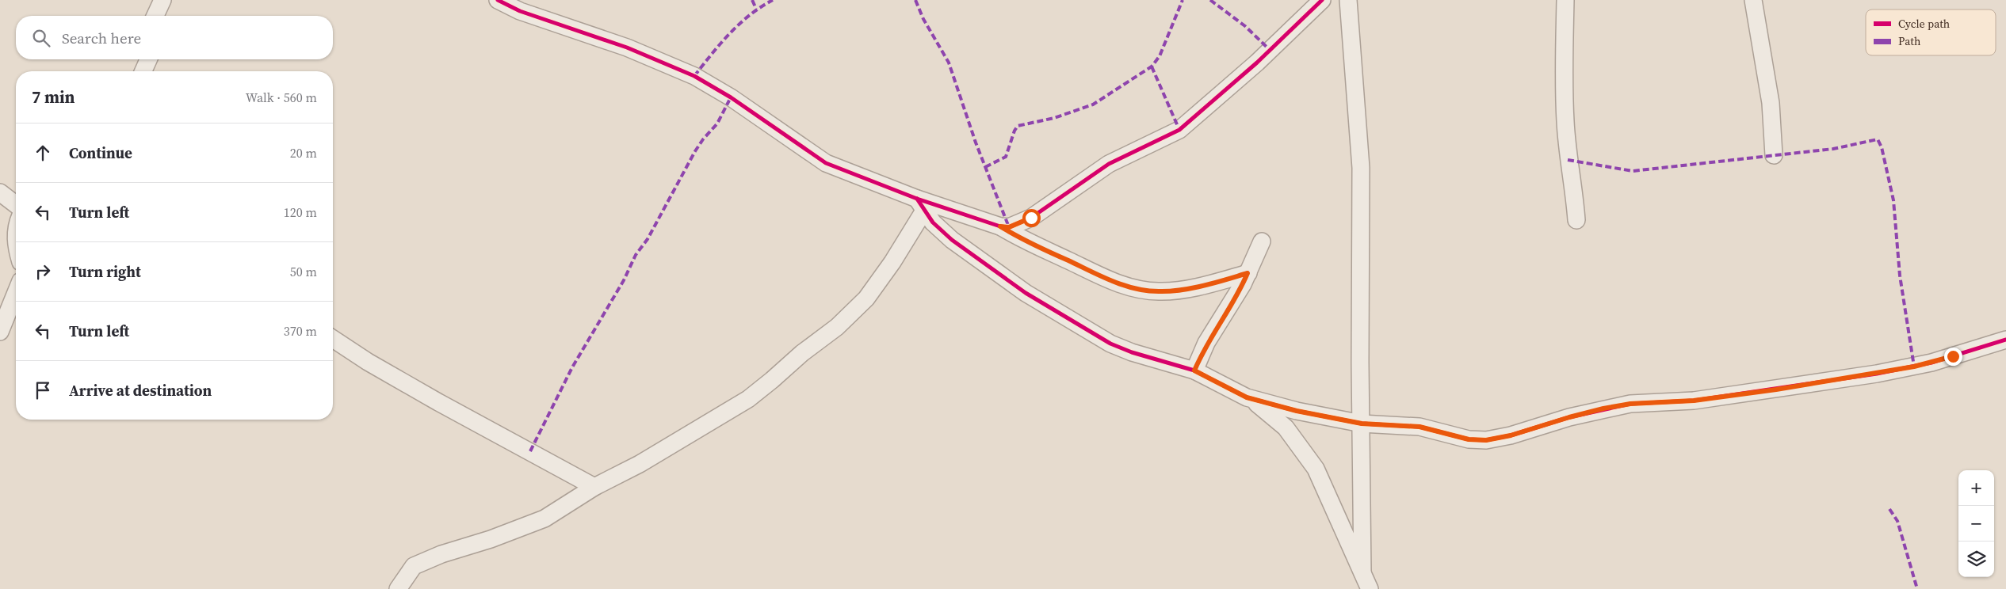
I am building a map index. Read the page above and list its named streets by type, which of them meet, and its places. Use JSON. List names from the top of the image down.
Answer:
{
  "legend": ["Cycle path", "Path"],
  "page": {
    "search": "Search here",
    "heading": ["7 min", "Walk · 560 m"],
    "list": [
      ["Continue", "20 m"],
      ["Turn left", "120 m"],
      ["Turn right", "50 m"],
      ["Turn left", "370 m"],
      "Arrive at destination"
    ],
    "map_buttons": ["+", "−"]
  }
}
